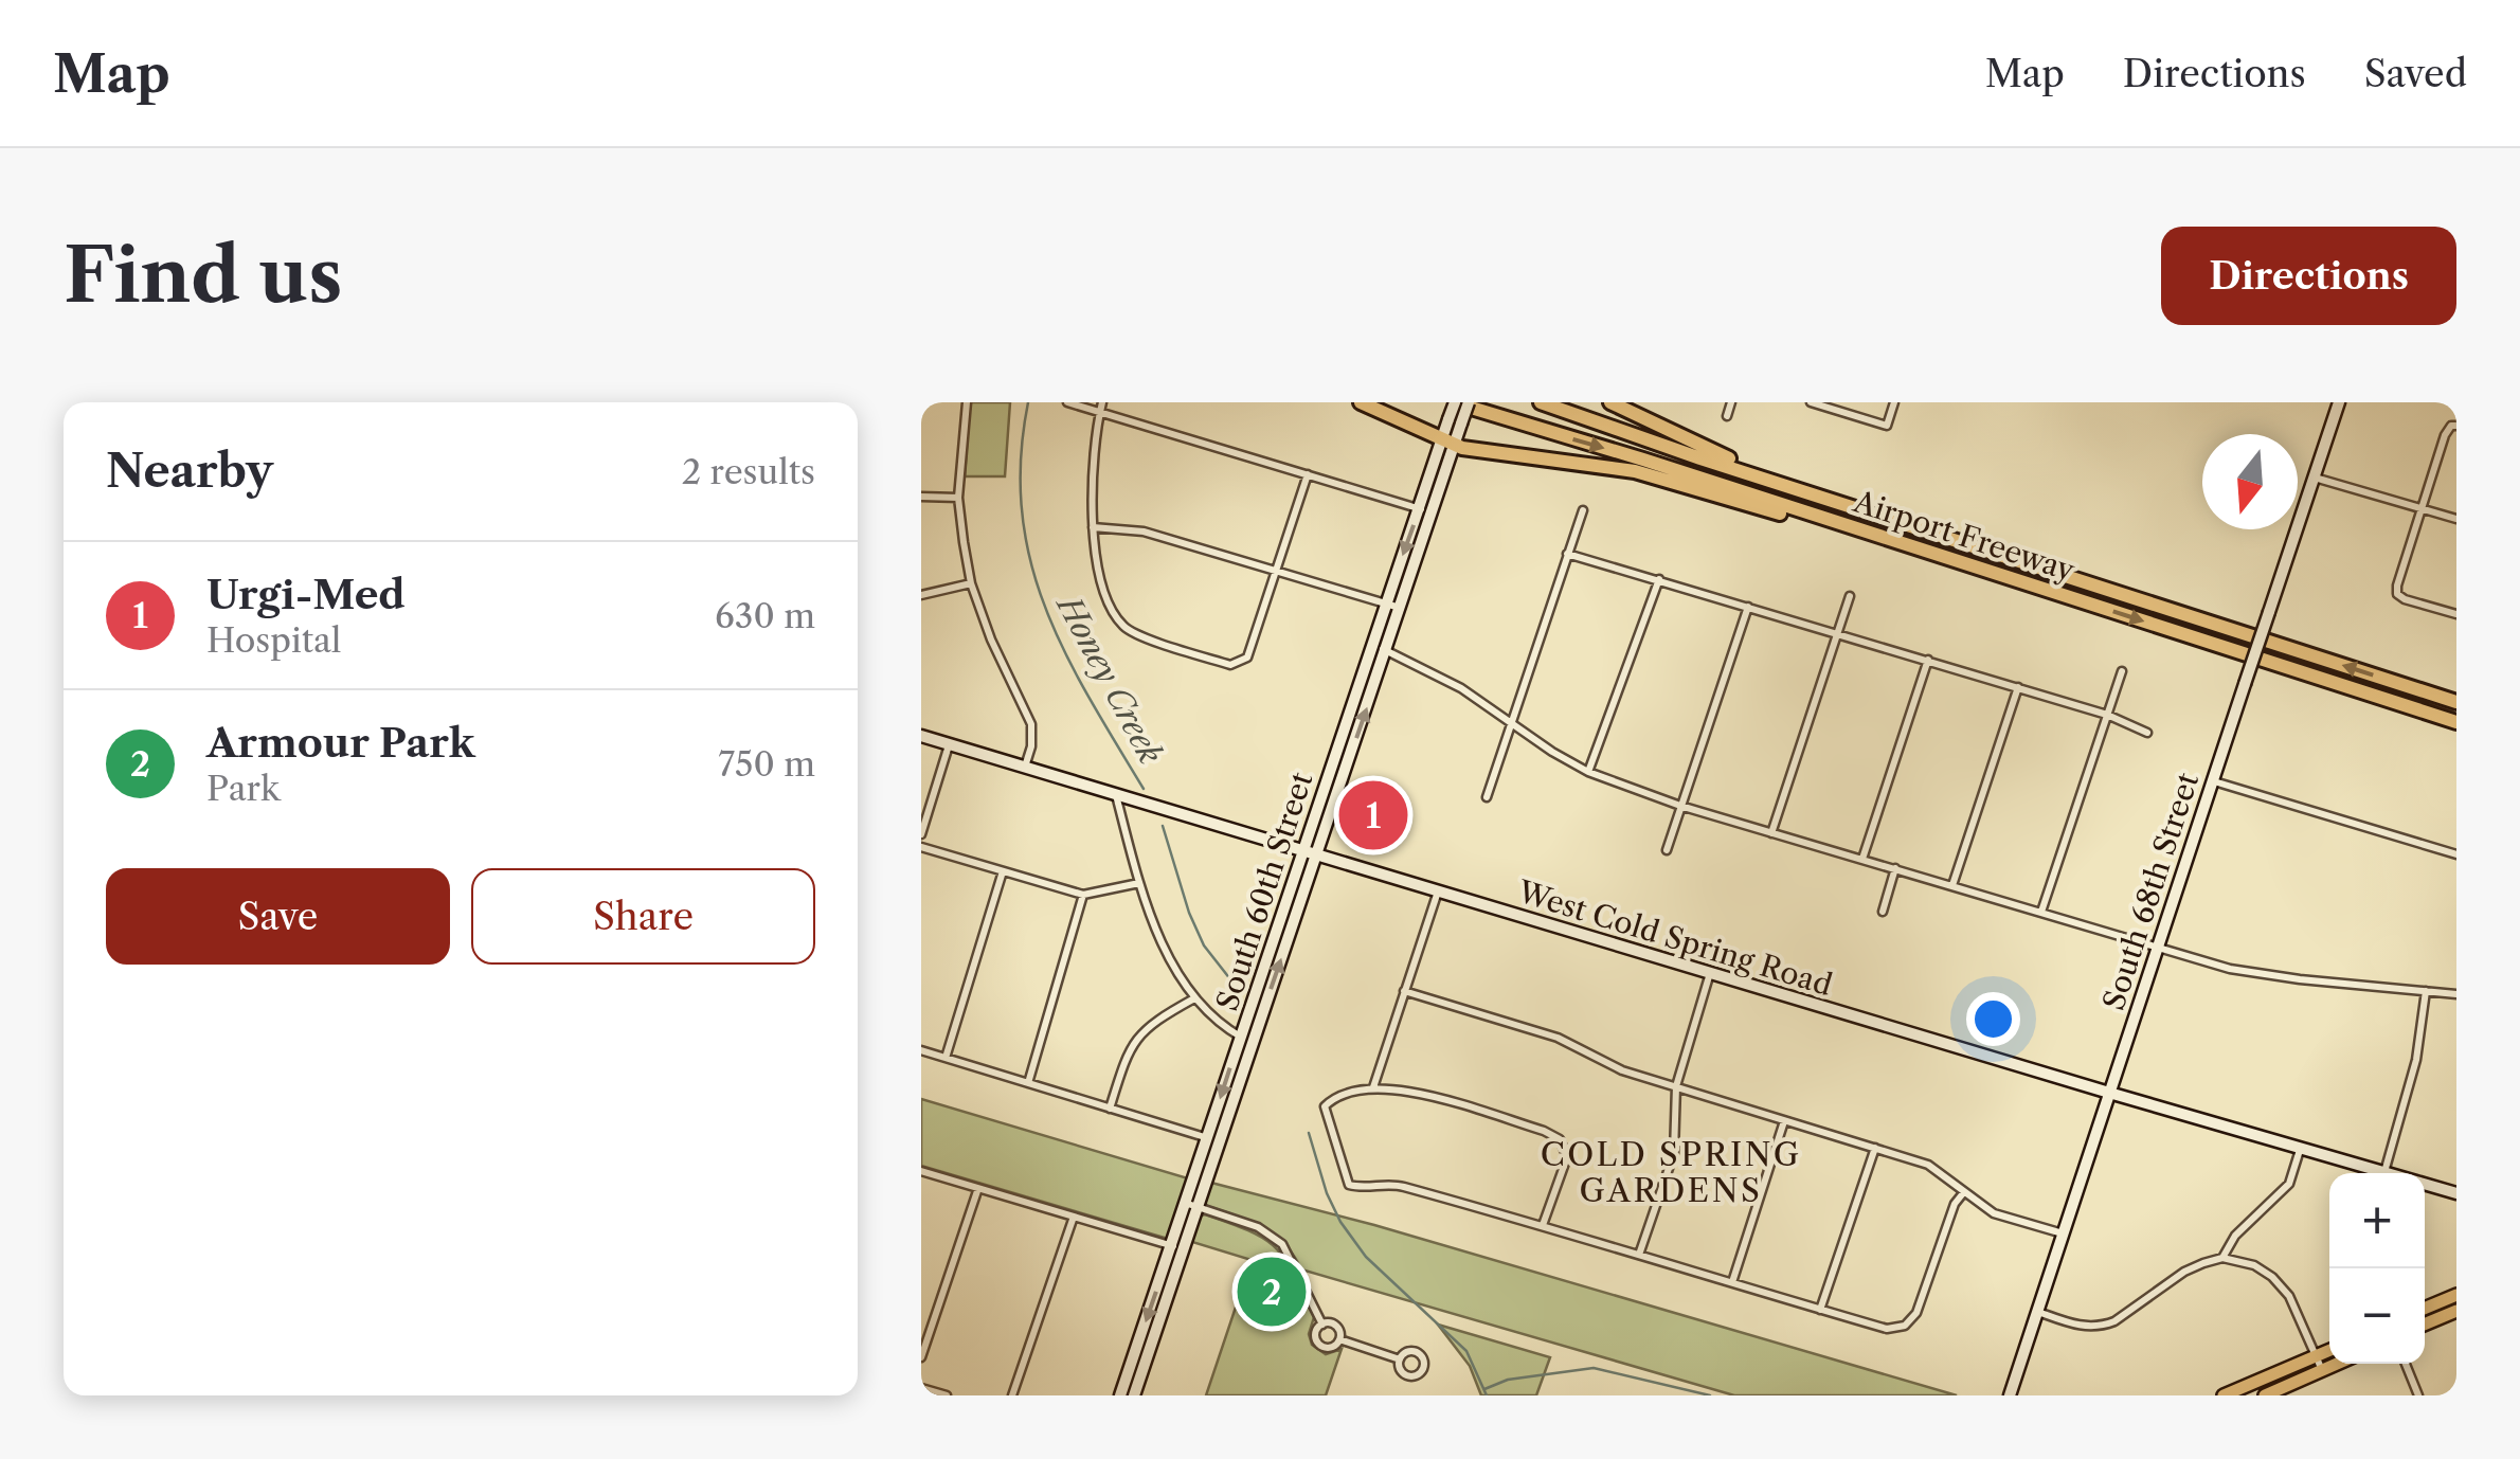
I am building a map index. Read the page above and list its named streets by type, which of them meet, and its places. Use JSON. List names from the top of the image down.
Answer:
{
  "streets": {
    "highway": ["Airport Freeway"],
    "street": ["South 60th Street", "South 68th Street", "West Cold Spring Road"]
  },
  "crossings": [
    ["Airport Freeway", "South 60th Street"],
    ["South 60th Street", "West Cold Spring Road"],
    ["South 68th Street", "West Cold Spring Road"]
  ],
  "districts": ["COLD SPRING GARDENS"],
  "water": ["Honey Creek"],
  "north": "bottom",
  "page": {
    "header": "Map",
    "nav": ["Map", "Directions", "Saved"],
    "buttons": [
      "Directions",
      ["Save", "Share"]
    ],
    "title": "Find us",
    "heading": ["Nearby", "2 results"],
    "list": [
      {
        "mark": "1",
        "name": "Urgi-Med",
        "note": "Hospital",
        "value": "630 m"
      },
      {
        "mark": "2",
        "name": "Armour Park",
        "note": "Park",
        "value": "750 m"
      }
    ],
    "pins": ["1", "2"],
    "map_buttons": ["+", "−"]
  }
}
